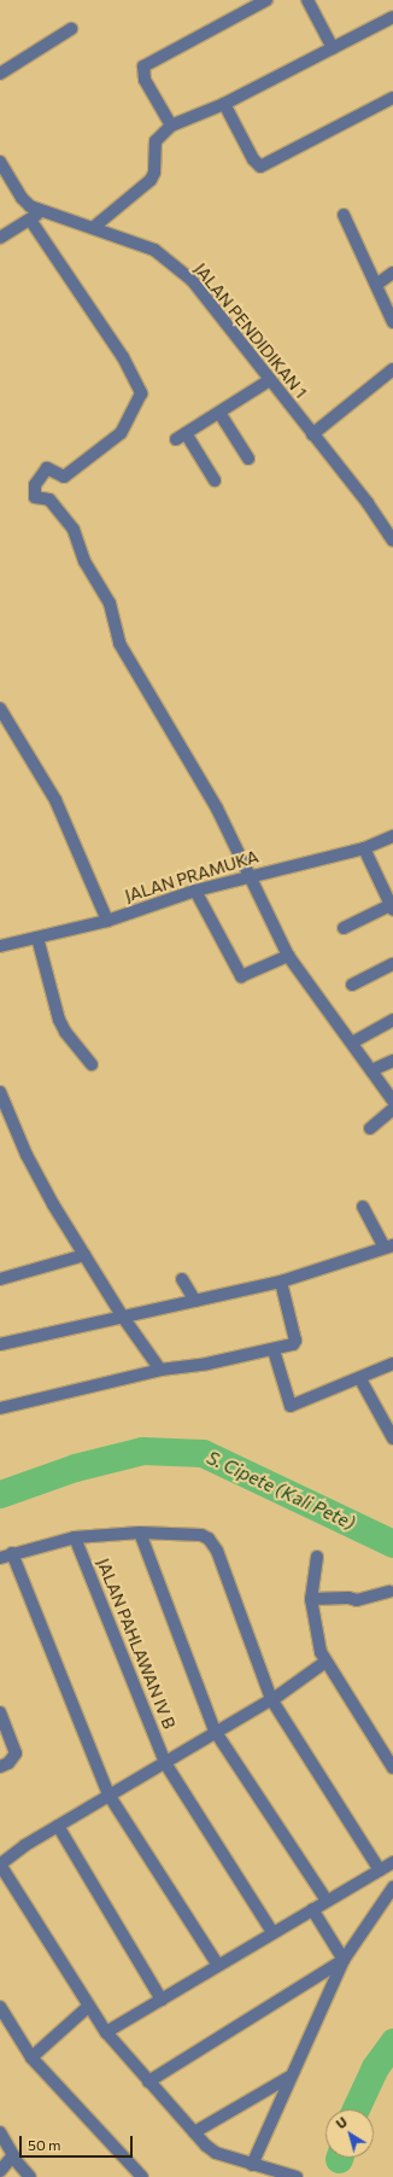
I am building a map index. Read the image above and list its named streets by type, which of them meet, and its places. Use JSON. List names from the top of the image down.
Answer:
{
  "streets": {
    "street": ["JALAN PENDIDIKAN 1", "JALAN PRAMUKA", "JALAN PAHLAWAN IV B"]
  },
  "water": ["S. Cipete (Kali Pete)"],
  "scale_bar": "50 m",
  "north": "top left"
}
